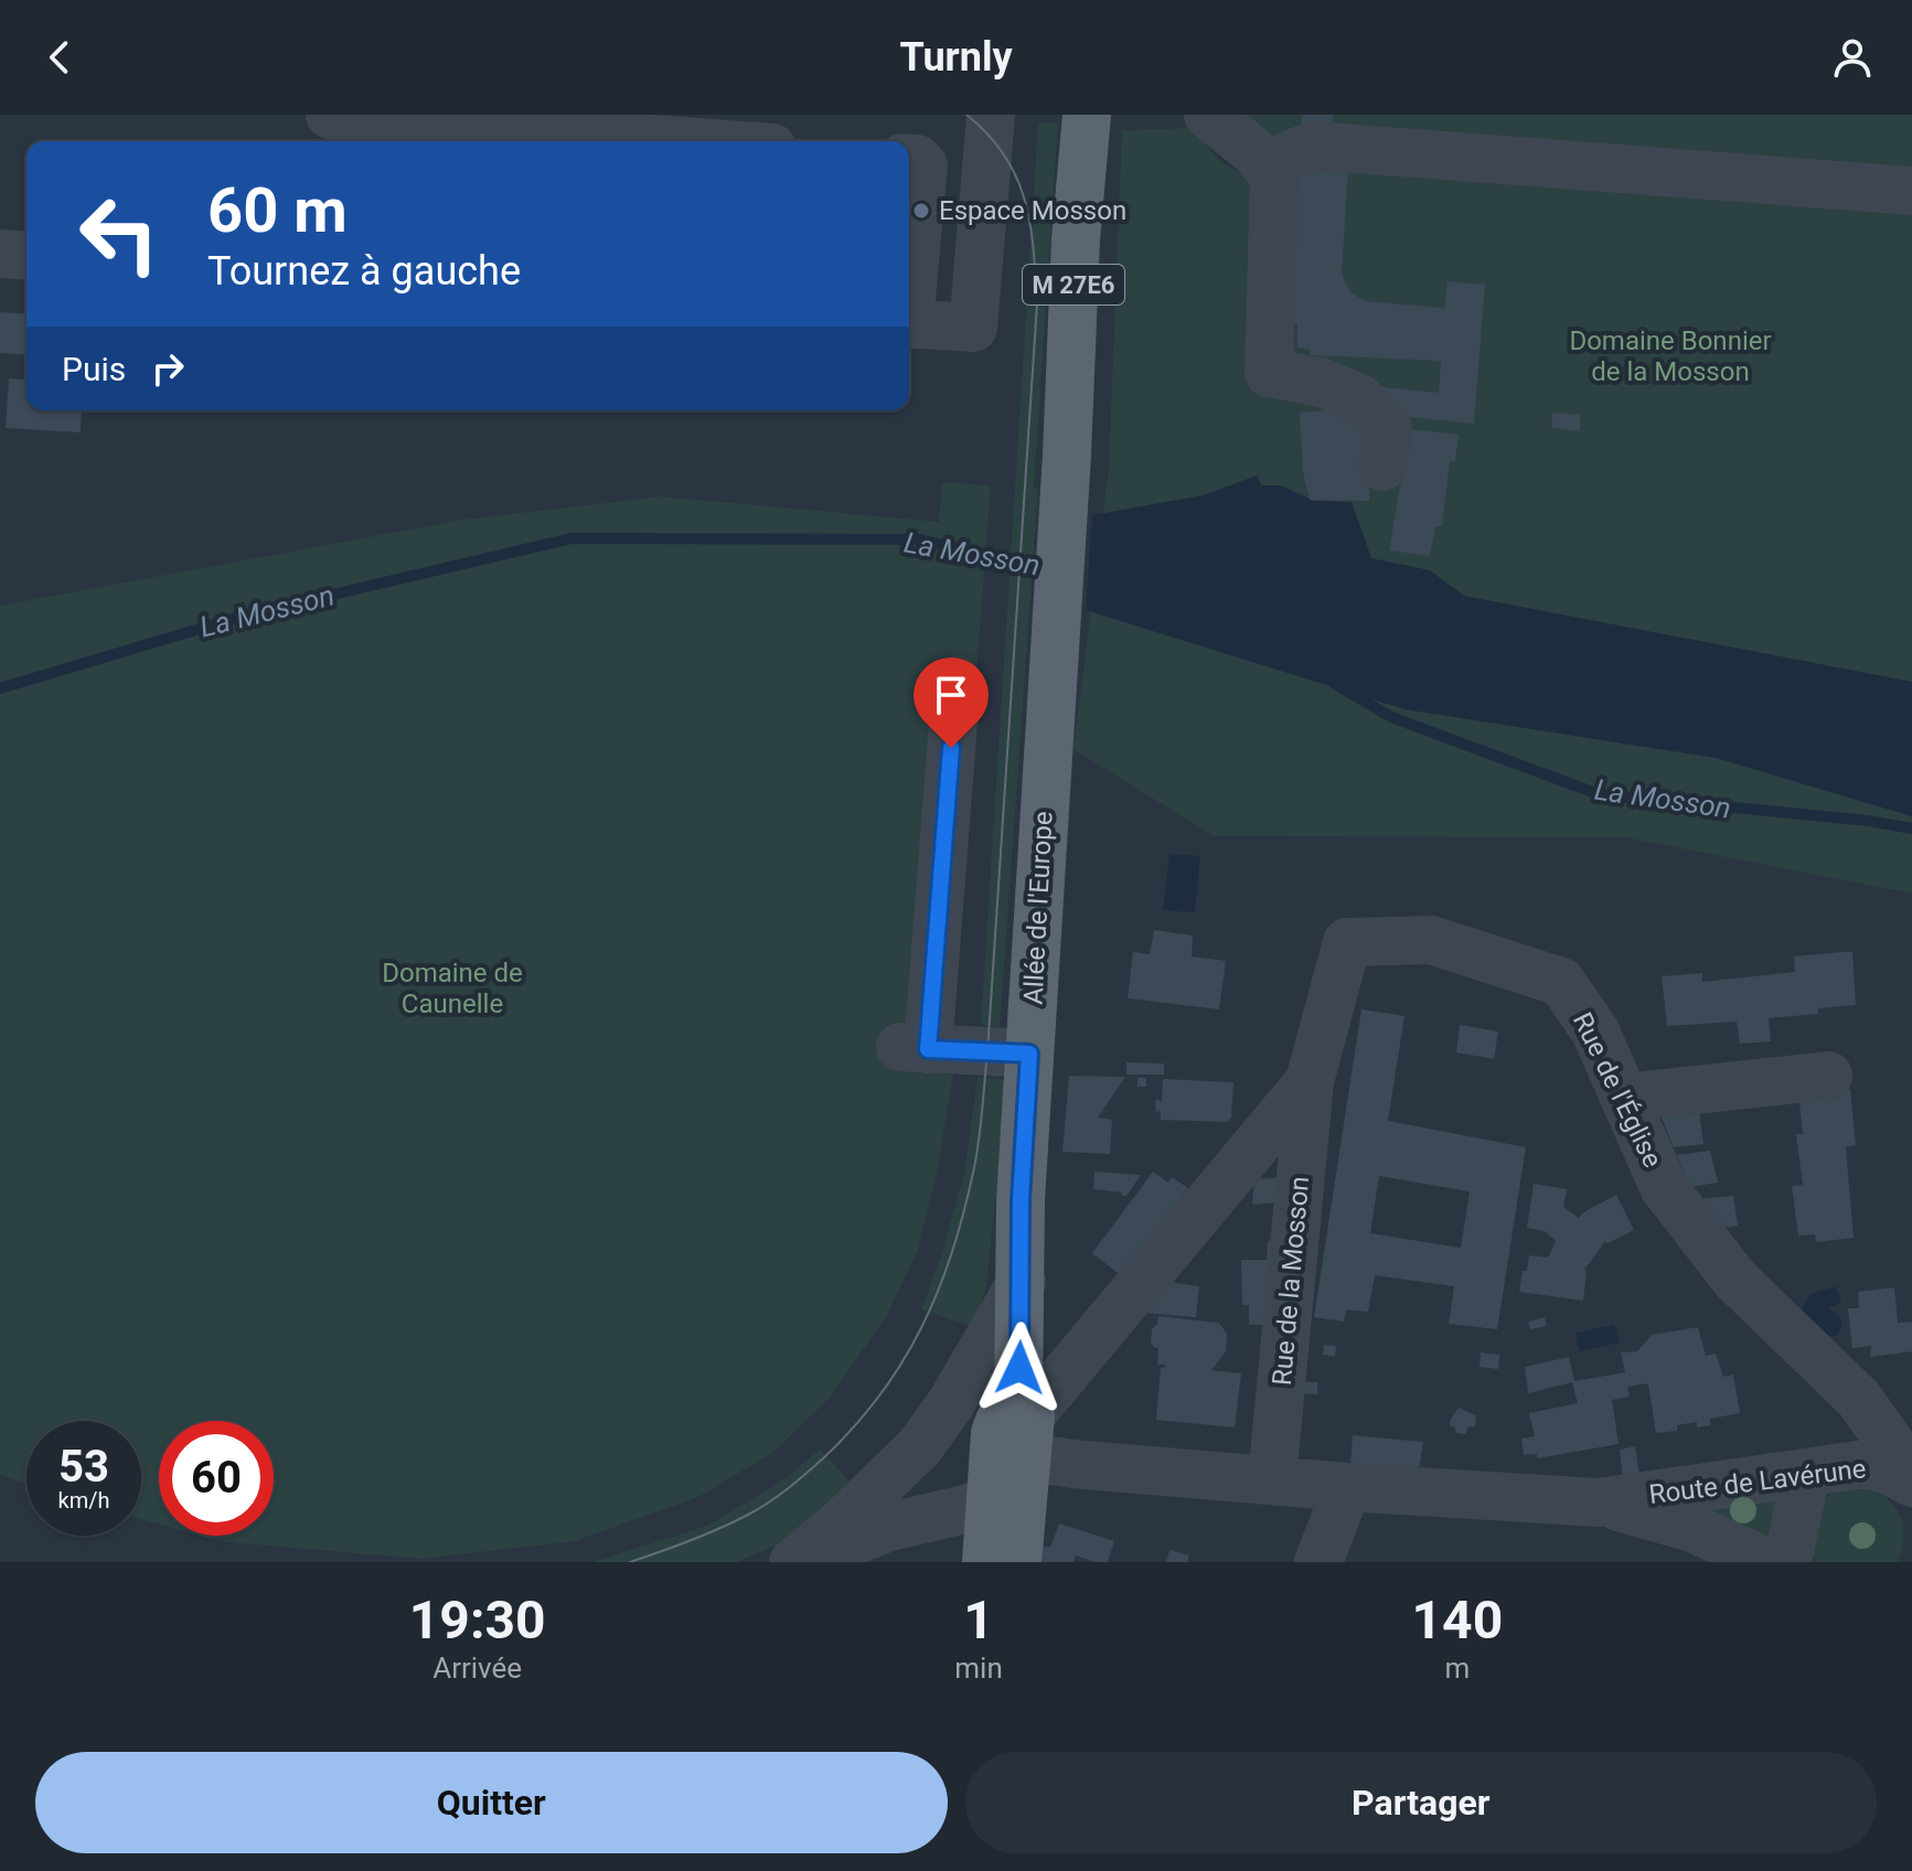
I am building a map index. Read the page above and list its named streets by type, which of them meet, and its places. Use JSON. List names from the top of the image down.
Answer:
{
  "streets": {
    "main road": ["M 27E6", "Allée de l'Europe"],
    "street": ["Rue de l'Église", "Rue de la Mosson", "Route de Lavérune"]
  },
  "crossings": [
    ["Allée de l'Europe", "Route de Lavérune"],
    ["Rue de l'Église", "Rue de la Mosson"],
    ["Rue de la Mosson", "Route de Lavérune"]
  ],
  "water": ["La Mosson"],
  "parks": ["Domaine Bonnier de la Mosson", "Domaine de Caunelle"],
  "places": ["Espace Mosson"],
  "page": {
    "header": "Turnly",
    "turn": ["60 m", "Tournez à gauche"],
    "then": "Puis",
    "speed": "53 km/h",
    "limit": "60",
    "eta": [
      "19:30",
      "Arrivée",
      "1",
      "min",
      "140",
      "m"
    ],
    "buttons": ["Quitter", "Partager"]
  }
}
